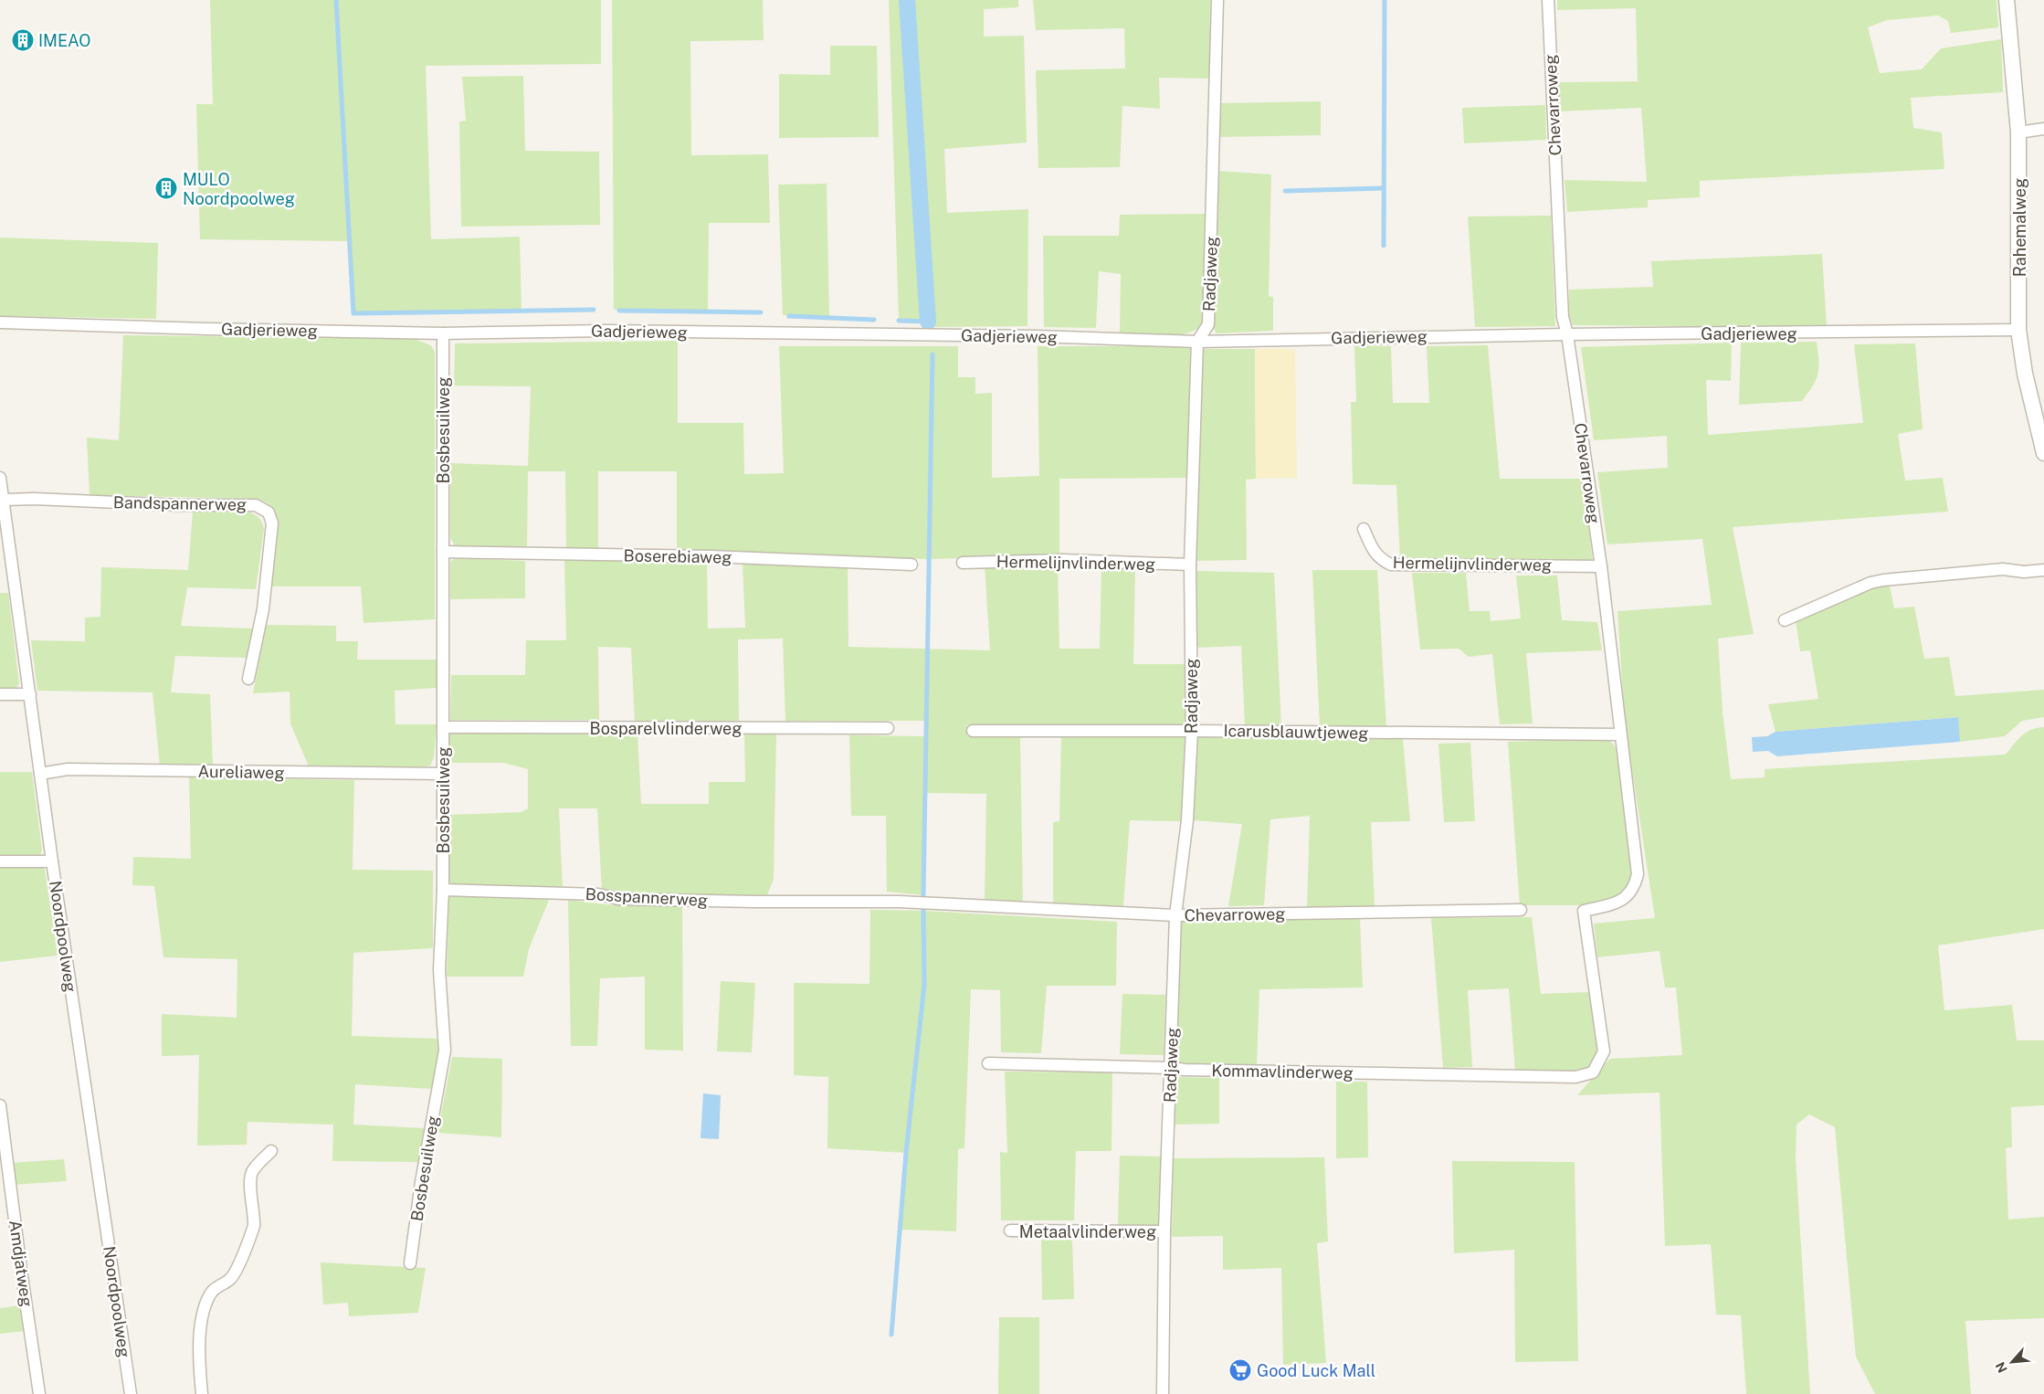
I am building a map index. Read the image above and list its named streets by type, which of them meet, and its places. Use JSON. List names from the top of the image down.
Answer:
{
  "streets": {
    "street": [
      "Chevarroweg",
      "Rahemalweg",
      "Radjaweg",
      "Gadjerieweg",
      "Bosbesuilweg",
      "Bandspannerweg",
      "Boserebiaweg",
      "Hermelijnvlinderweg",
      "Bosparelvlinderweg",
      "Icarusblauwtjeweg",
      "Aureliaweg",
      "Bosspannerweg",
      "Noordpoolweg",
      "Kommavlinderweg",
      "Metaalvlinderweg",
      "Amdjatweg"
    ]
  },
  "crossings": [
    ["Chevarroweg", "Radjaweg"],
    ["Chevarroweg", "Gadjerieweg"],
    ["Chevarroweg", "Hermelijnvlinderweg"],
    ["Chevarroweg", "Icarusblauwtjeweg"],
    ["Chevarroweg", "Bosspannerweg"],
    ["Chevarroweg", "Kommavlinderweg"],
    ["Rahemalweg", "Gadjerieweg"],
    ["Radjaweg", "Gadjerieweg"],
    ["Radjaweg", "Hermelijnvlinderweg"],
    ["Radjaweg", "Icarusblauwtjeweg"],
    ["Radjaweg", "Kommavlinderweg"],
    ["Radjaweg", "Metaalvlinderweg"],
    ["Gadjerieweg", "Bosbesuilweg"],
    ["Bosbesuilweg", "Boserebiaweg"],
    ["Bosbesuilweg", "Bosparelvlinderweg"],
    ["Bosbesuilweg", "Aureliaweg"],
    ["Bosbesuilweg", "Bosspannerweg"],
    ["Bandspannerweg", "Noordpoolweg"],
    ["Aureliaweg", "Noordpoolweg"]
  ],
  "places": {
    "building": ["IMEAO", "MULO Noordpoolweg"],
    "supermarket": ["Good Luck Mall"]
  },
  "north": "bottom left"
}
